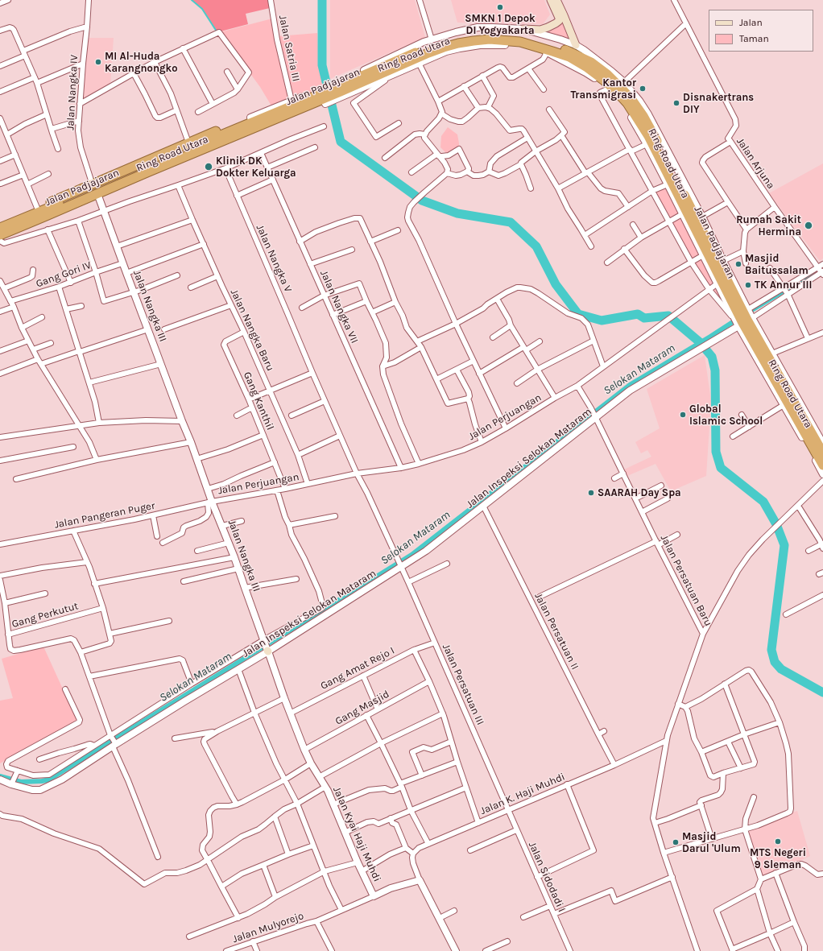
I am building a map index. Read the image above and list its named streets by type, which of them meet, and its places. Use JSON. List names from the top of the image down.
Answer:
{
  "streets": {
    "highway": ["Ring Road Utara", "Jalan Padjajaran"],
    "street": [
      "Jalan Satria III",
      "Jalan Nangka IV",
      "Jalan Arjuna",
      "Jalan Nangka V",
      "Gang Gori IV",
      "Jalan Nangka III",
      "Jalan Nangka VII",
      "Jalan Nangka Baru",
      "Gang Kanthil",
      "Jalan Perjuangan",
      "Jalan Inspeksi Selokan Mataram",
      "Jalan Pangeran Puger",
      "Jalan Persatuan Baru",
      "Gang Perkutut",
      "Jalan Persatuan II",
      "Gang Amat Rejo I",
      "Jalan Persatuan III",
      "Gang Masjid",
      "Jalan K. Haji Muhdi",
      "Jalan Kyai Haji Muhdi",
      "Jalan Sidodadi I",
      "Jalan Mulyorejo"
    ]
  },
  "crossings": [
    ["Jalan Satria III", "Ring Road Utara"],
    ["Ring Road Utara", "Jalan Padjajaran"],
    ["Ring Road Utara", "Jalan Nangka IV"],
    ["Ring Road Utara", "Jalan Nangka III"],
    ["Ring Road Utara", "Jalan Perjuangan"],
    ["Ring Road Utara", "Jalan Inspeksi Selokan Mataram"],
    ["Jalan Padjajaran", "Jalan Inspeksi Selokan Mataram"],
    ["Jalan Arjuna", "Jalan Inspeksi Selokan Mataram"],
    ["Jalan Nangka V", "Jalan Perjuangan"],
    ["Gang Gori IV", "Jalan Nangka III"],
    ["Jalan Nangka III", "Jalan Perjuangan"],
    ["Jalan Nangka III", "Jalan Inspeksi Selokan Mataram"],
    ["Jalan Nangka III", "Jalan Pangeran Puger"],
    ["Jalan Nangka III", "Jalan Kyai Haji Muhdi"],
    ["Jalan Nangka VII", "Jalan Perjuangan"],
    ["Jalan Nangka Baru", "Gang Kanthil"],
    ["Jalan Nangka Baru", "Jalan Perjuangan"],
    ["Gang Kanthil", "Jalan Perjuangan"],
    ["Jalan Perjuangan", "Jalan Pangeran Puger"],
    ["Jalan Perjuangan", "Jalan Persatuan Baru"],
    ["Jalan Inspeksi Selokan Mataram", "Jalan Persatuan Baru"],
    ["Jalan Inspeksi Selokan Mataram", "Jalan Persatuan II"],
    ["Jalan Inspeksi Selokan Mataram", "Jalan Persatuan III"],
    ["Jalan Persatuan Baru", "Jalan K. Haji Muhdi"],
    ["Jalan Persatuan II", "Jalan K. Haji Muhdi"],
    ["Gang Amat Rejo I", "Jalan Persatuan III"],
    ["Gang Amat Rejo I", "Jalan Kyai Haji Muhdi"],
    ["Jalan Persatuan III", "Jalan K. Haji Muhdi"],
    ["Jalan Persatuan III", "Jalan Sidodadi I"],
    ["Gang Masjid", "Jalan Kyai Haji Muhdi"],
    ["Jalan K. Haji Muhdi", "Jalan Sidodadi I"],
    ["Jalan Kyai Haji Muhdi", "Jalan Mulyorejo"]
  ],
  "water": ["Selokan Mataram"],
  "places": [
    "SMKN 1 Depok DI Yogyakarta",
    "MI Al-Huda Karangnongko",
    "Kantor Transmigrasi",
    "Disnakertrans DIY",
    "Klinik DK Dokter Keluarga",
    "Rumah Sakit Hermina",
    "Masjid Baitussalam",
    "TK Annur III",
    "Global Islamic School",
    "SAARAH Day Spa",
    "MTS Negeri 9 Sleman",
    "Masjid Darul 'Ulum"
  ],
  "legend": ["Jalan", "Taman"]
}
